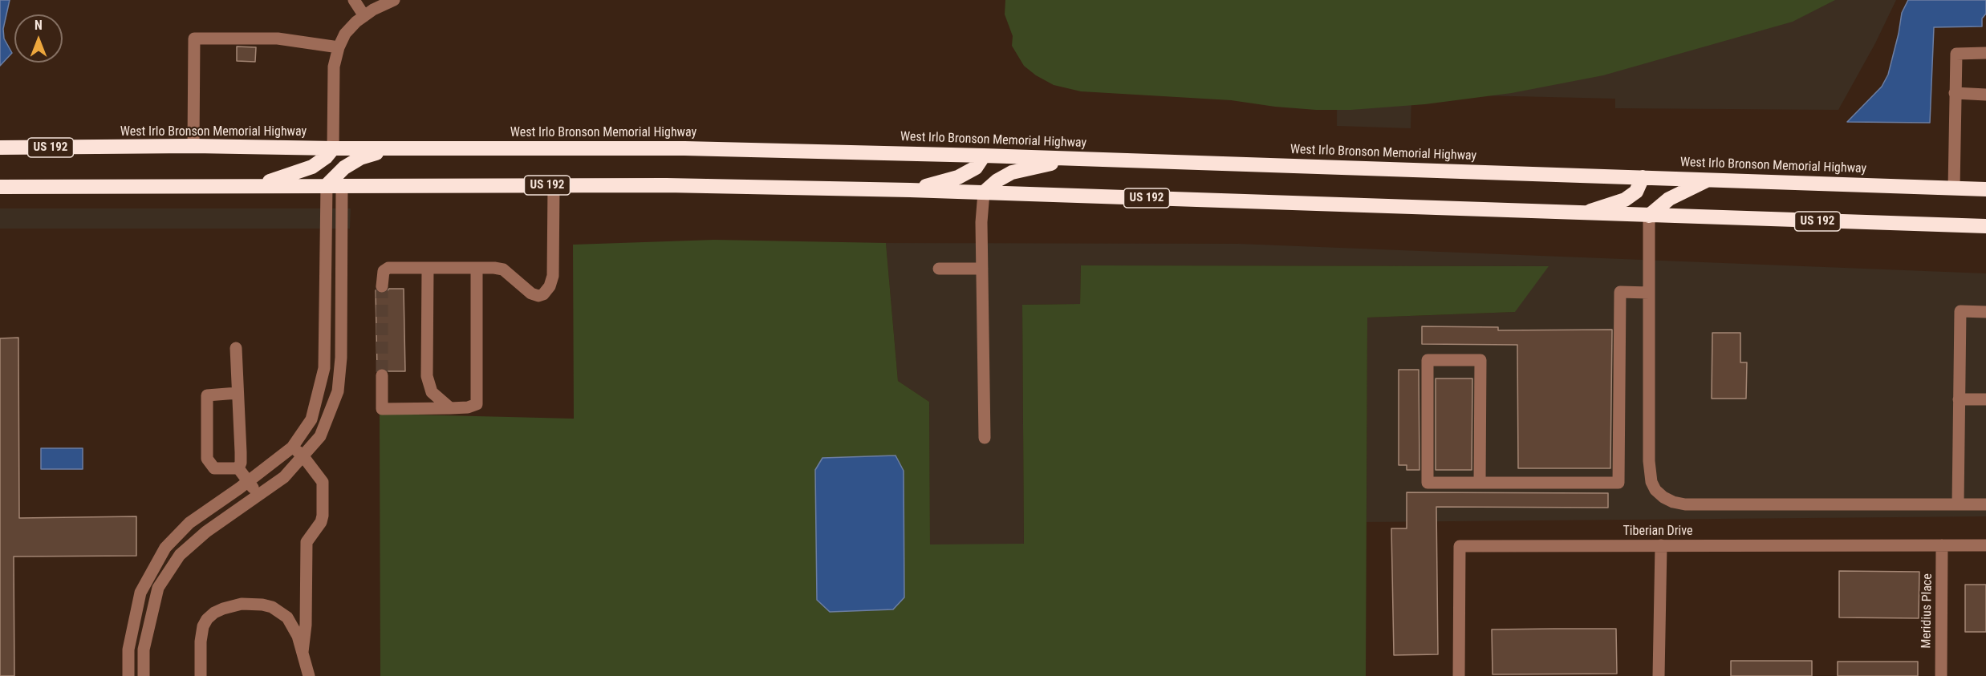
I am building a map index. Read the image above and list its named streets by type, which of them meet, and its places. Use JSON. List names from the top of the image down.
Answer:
{
  "streets": {
    "highway": ["West Irlo Bronson Memorial Highway", "US 192"],
    "street": ["Tiberian Drive", "Meridius Place"]
  },
  "crossings": [
    ["Tiberian Drive", "Meridius Place"]
  ],
  "north": "top"
}
